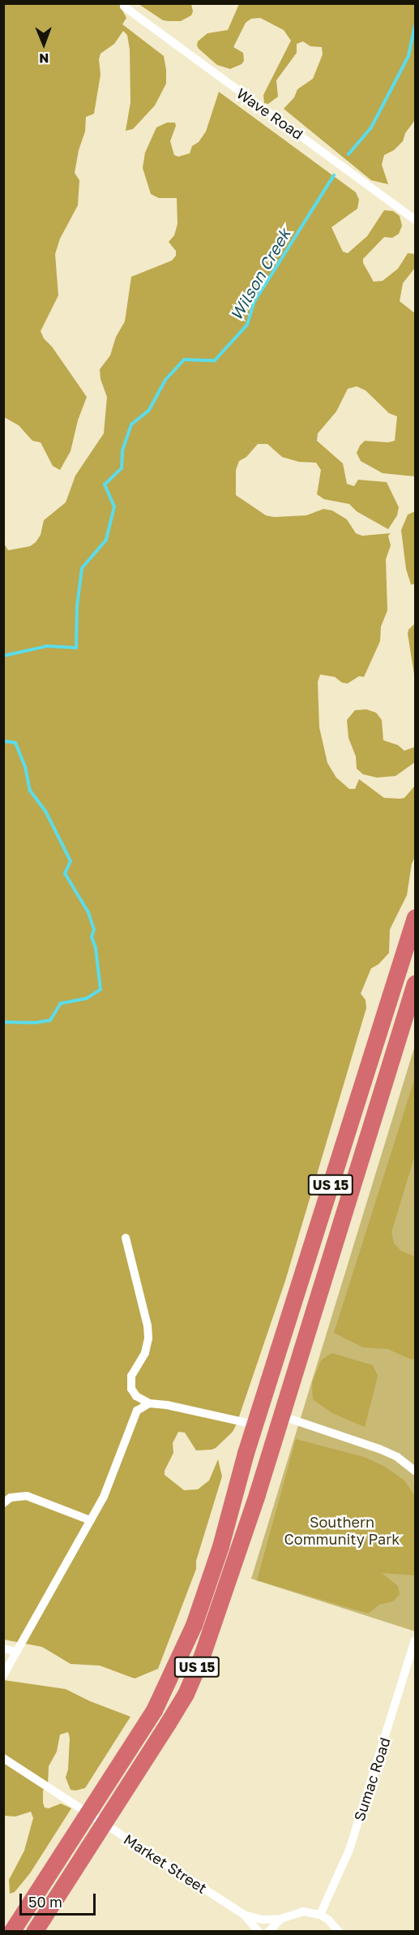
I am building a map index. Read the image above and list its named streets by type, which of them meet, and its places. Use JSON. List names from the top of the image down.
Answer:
{
  "streets": {
    "highway": ["US 15"],
    "street": ["Wave Road", "Sumac Road", "Market Street"]
  },
  "crossings": [
    ["US 15", "Market Street"],
    ["Sumac Road", "Market Street"]
  ],
  "water": ["Wilson Creek"],
  "parks": ["Southern Community Park"],
  "scale_bar": "50 m",
  "north": "bottom"
}
